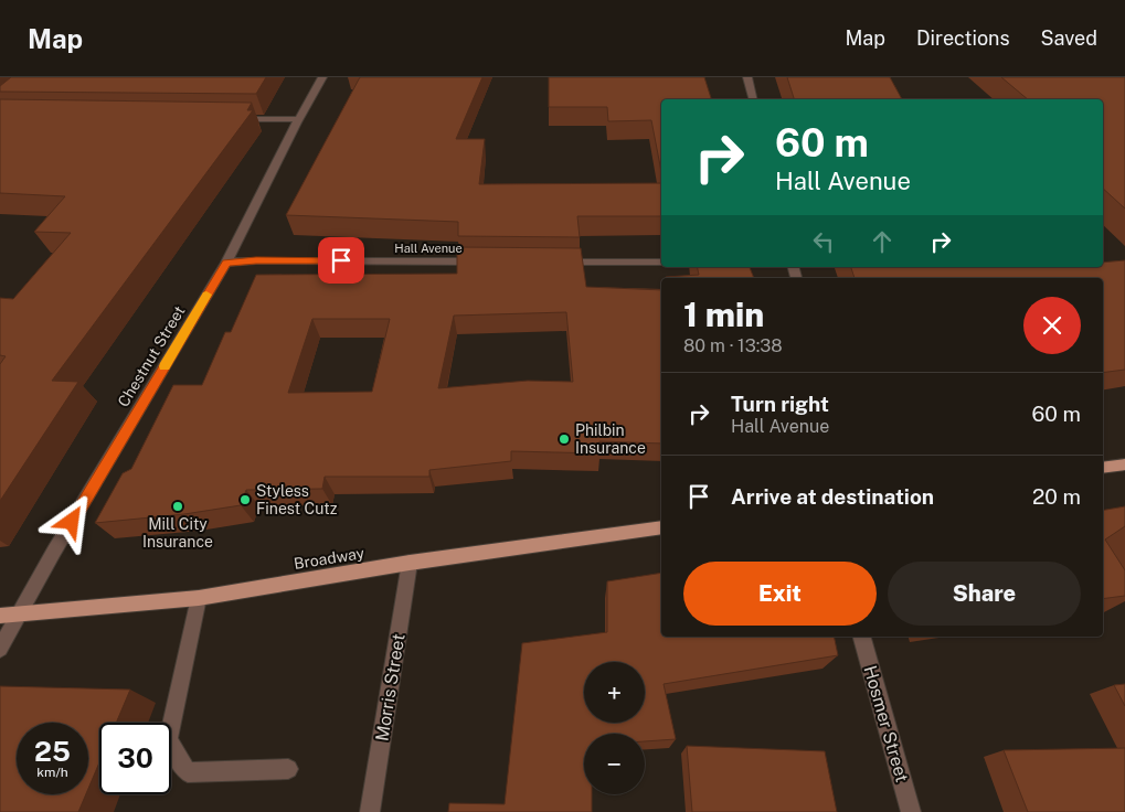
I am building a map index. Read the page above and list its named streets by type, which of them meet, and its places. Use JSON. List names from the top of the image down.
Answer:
{
  "streets": {
    "main road": ["Broadway"],
    "street": [
      "Hall Avenue",
      "Chestnut Street",
      "Morris Street",
      "Hosmer Street"
    ]
  },
  "crossings": [
    ["Hall Avenue", "Chestnut Street"],
    ["Chestnut Street", "Broadway"],
    ["Broadway", "Morris Street"]
  ],
  "places": ["Philbin Insurance", "Styless Finest Cutz", "Mill City Insurance"],
  "page": {
    "header": "Map",
    "nav": ["Map", "Directions", "Saved"],
    "turn": ["60 m", "Hall Avenue"],
    "heading": ["1 min", "80 m · 13:38"],
    "list": [
      {
        "name": "Turn right",
        "note": "Hall Avenue",
        "value": "60 m"
      },
      {
        "name": "Arrive at destination",
        "value": "20 m"
      }
    ],
    "buttons": ["Exit", "Share"],
    "map_buttons": ["+", "−"],
    "speed": "25 km/h",
    "limit": "30"
  }
}
